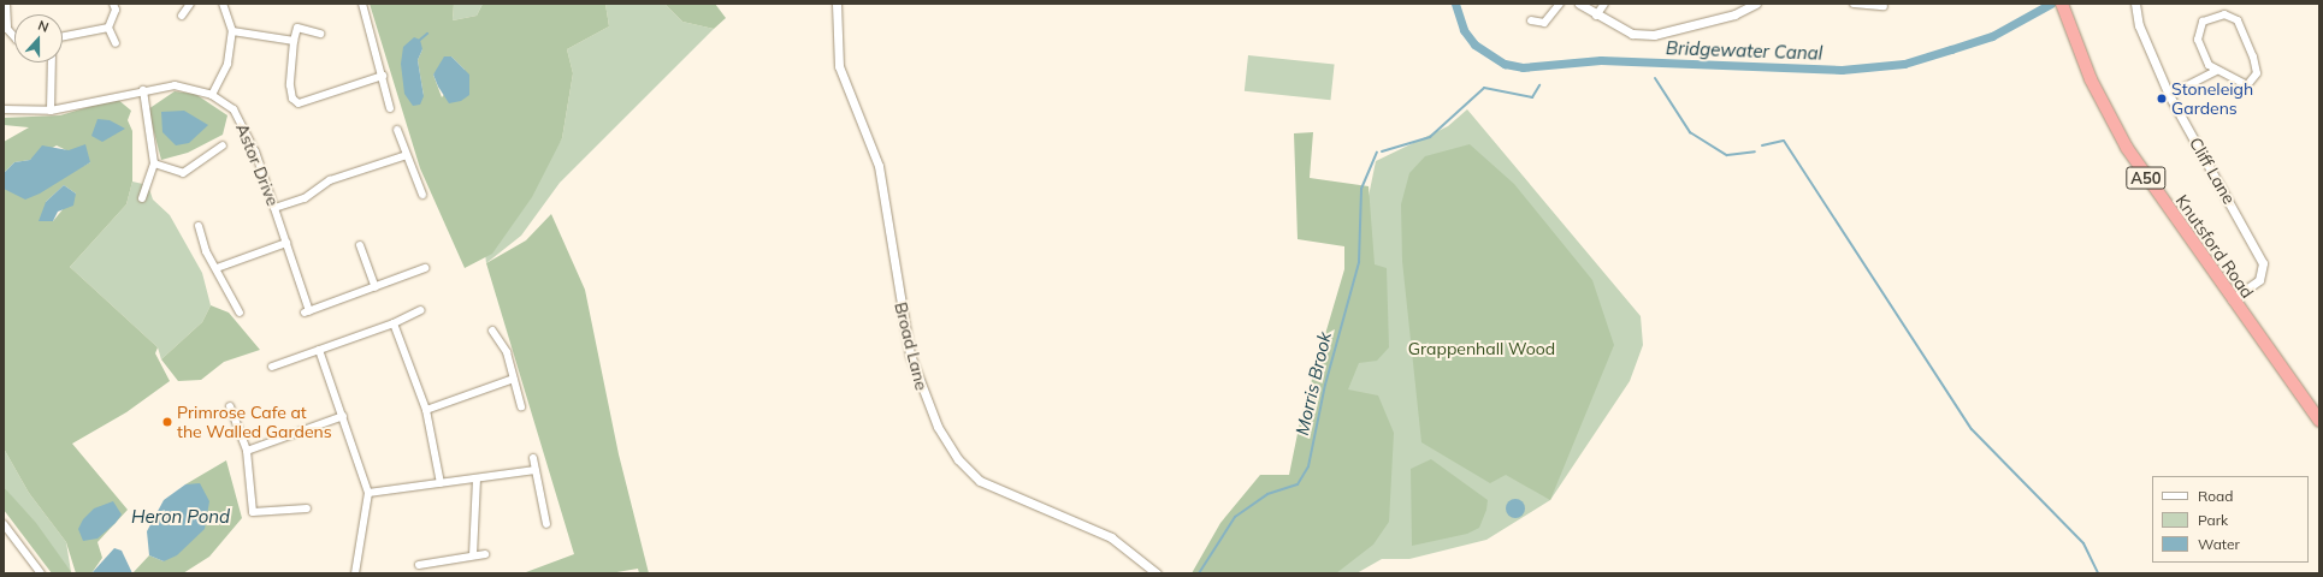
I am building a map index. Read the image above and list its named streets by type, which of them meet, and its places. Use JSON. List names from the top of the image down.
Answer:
{
  "streets": {
    "highway": ["A50", "Knutsford Road"],
    "street": ["Astor Drive", "Cliff Lane", "Broad Lane"]
  },
  "crossings": [
    ["Cliff Lane", "Knutsford Road"]
  ],
  "water": ["Bridgewater Canal", "Morris Brook", "Heron Pond"],
  "parks": ["Grappenhall Wood"],
  "places": ["Stoneleigh Gardens", "Primrose Cafe at the Walled Gardens"],
  "legend": ["Road", "Park", "Water"],
  "north": "top"
}
